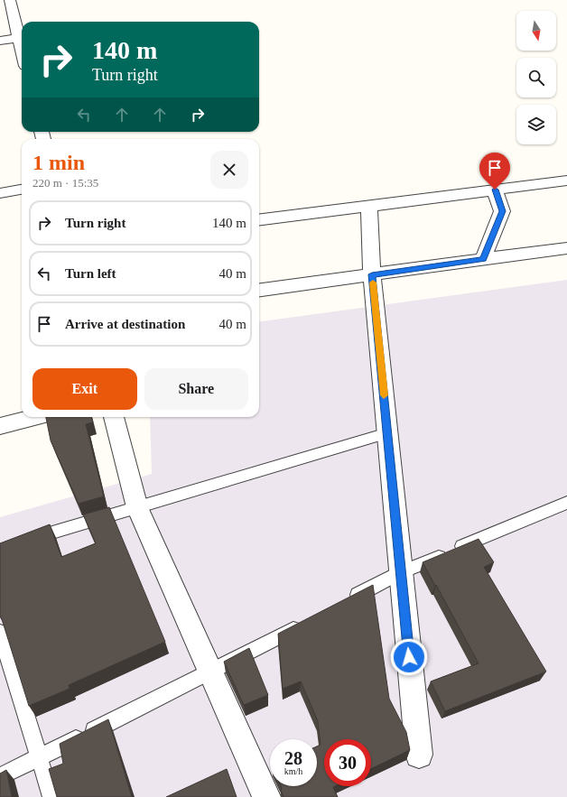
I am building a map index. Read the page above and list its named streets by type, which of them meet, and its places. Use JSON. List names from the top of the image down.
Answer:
{
  "north": "bottom",
  "page": {
    "turn": ["140 m", "Turn right"],
    "heading": ["1 min", "220 m · 15:35"],
    "list": [
      {
        "name": "Turn right",
        "value": "140 m"
      },
      {
        "name": "Turn left",
        "value": "40 m"
      },
      {
        "name": "Arrive at destination",
        "value": "40 m"
      }
    ],
    "buttons": ["Exit", "Share"],
    "speed": "28 km/h",
    "limit": "30"
  }
}
